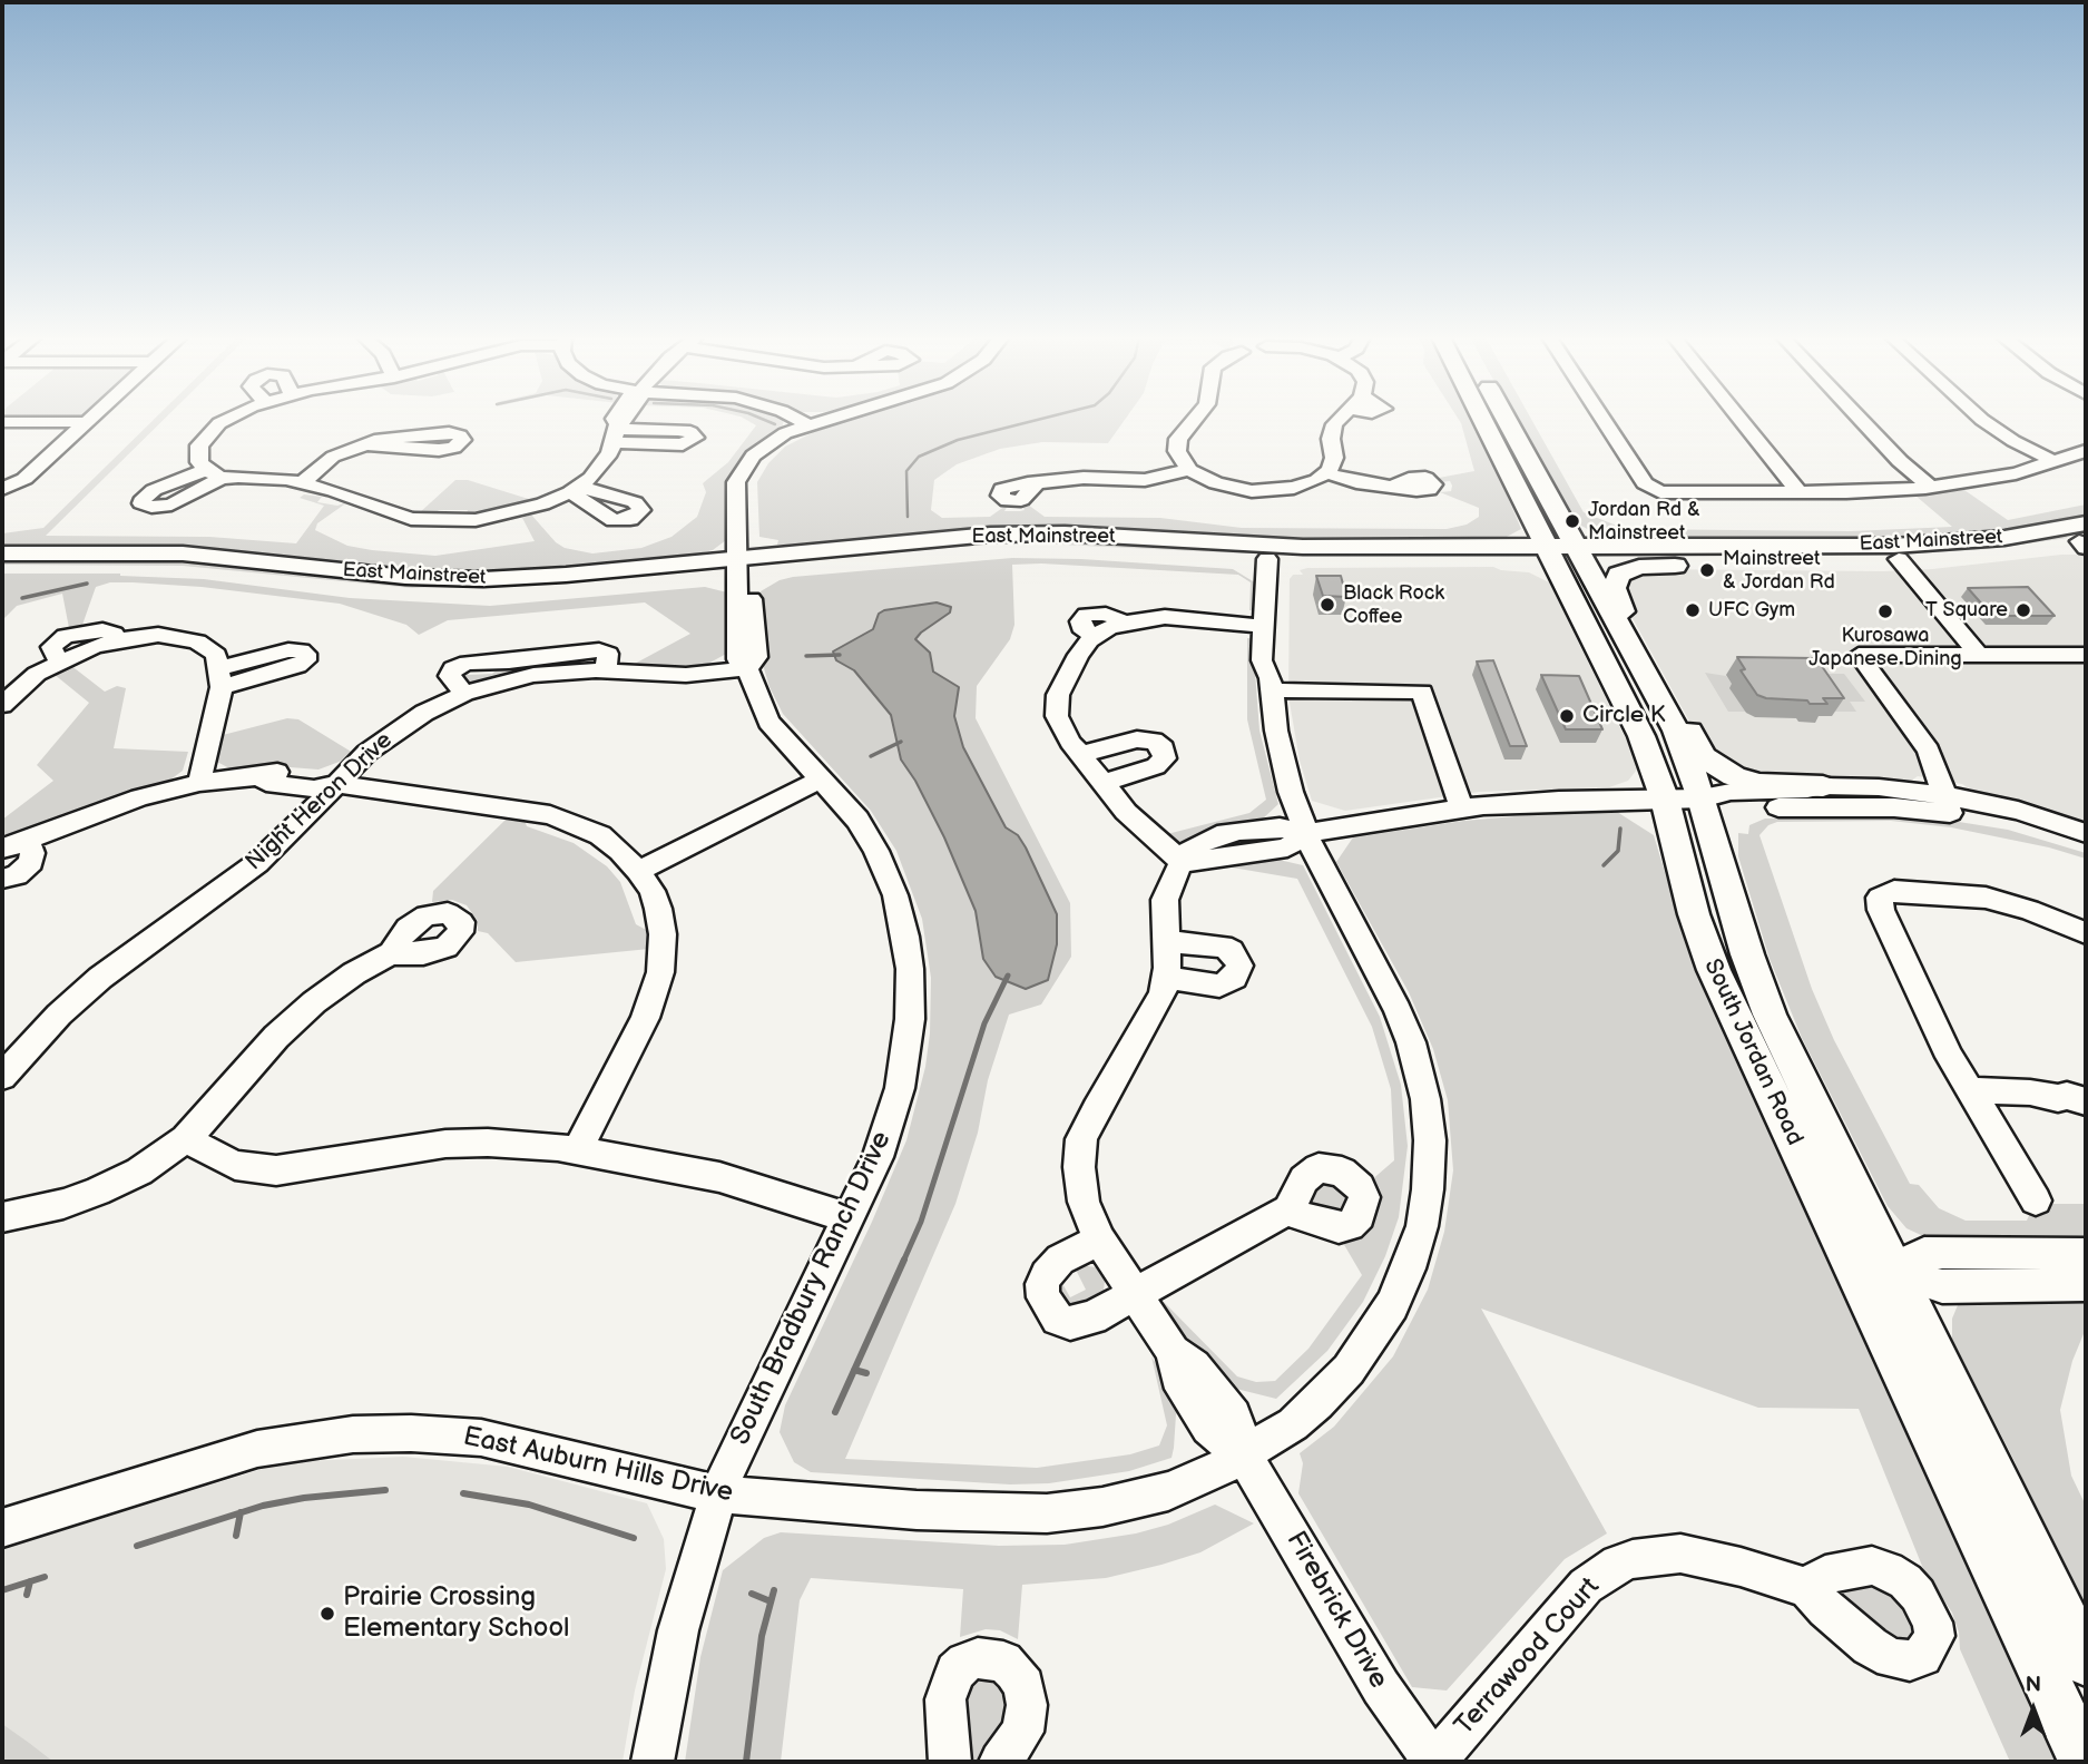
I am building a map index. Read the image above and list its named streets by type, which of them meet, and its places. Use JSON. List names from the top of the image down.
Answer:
{
  "streets": {
    "main road": ["East Mainstreet", "South Jordan Road"],
    "street": [
      "Night Heron Drive",
      "South Bradbury Ranch Drive",
      "East Auburn Hills Drive",
      "Firebrick Drive",
      "Terrawood Court"
    ]
  },
  "crossings": [
    ["East Mainstreet", "South Jordan Road"],
    ["East Mainstreet", "South Bradbury Ranch Drive"],
    ["East Mainstreet", "East Auburn Hills Drive"],
    ["Night Heron Drive", "South Bradbury Ranch Drive"],
    ["South Bradbury Ranch Drive", "East Auburn Hills Drive"],
    ["East Auburn Hills Drive", "Firebrick Drive"],
    ["Firebrick Drive", "Terrawood Court"]
  ],
  "places": [
    "Jordan Rd & Mainstreet",
    "Mainstreet & Jordan Rd",
    "Black Rock Coffee",
    "UFC Gym",
    "T Square",
    "Kurosawa Japanese Dining",
    "Circle K",
    "Prairie Crossing Elementary School"
  ],
  "north": "top"
}
